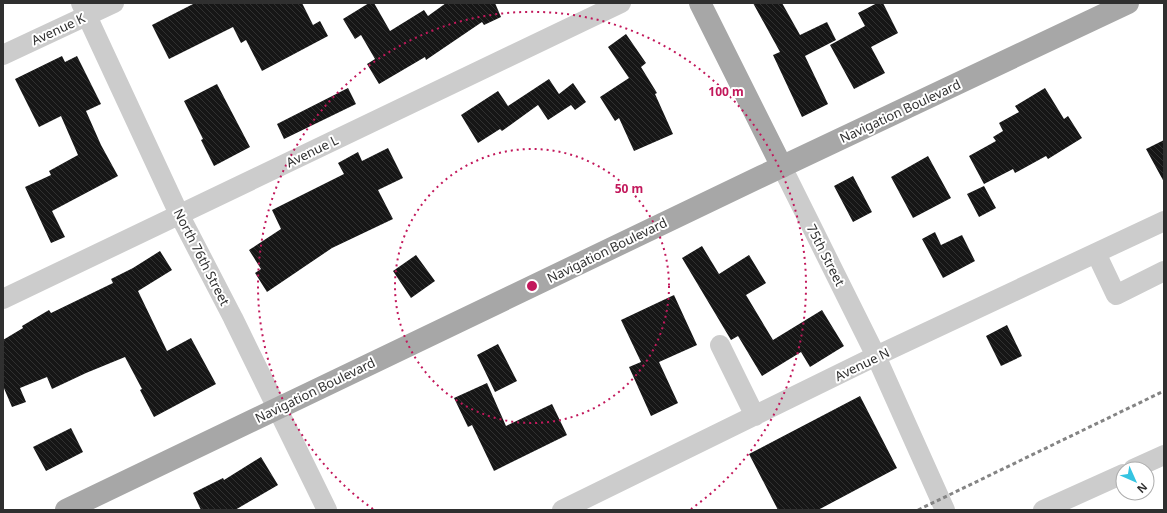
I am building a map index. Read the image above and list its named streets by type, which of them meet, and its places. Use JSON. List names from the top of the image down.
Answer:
{
  "streets": {
    "main road": ["Navigation Boulevard", "75th Street"],
    "street": [
      "Avenue K",
      "Avenue L",
      "North 76th Street",
      "Avenue N"
    ]
  },
  "crossings": [
    ["Avenue K", "North 76th Street"],
    ["Navigation Boulevard", "75th Street"],
    ["Navigation Boulevard", "North 76th Street"],
    ["Avenue L", "North 76th Street"],
    ["75th Street", "Avenue N"]
  ],
  "north": "bottom right",
  "rings": ["100 m", "50 m"]
}
